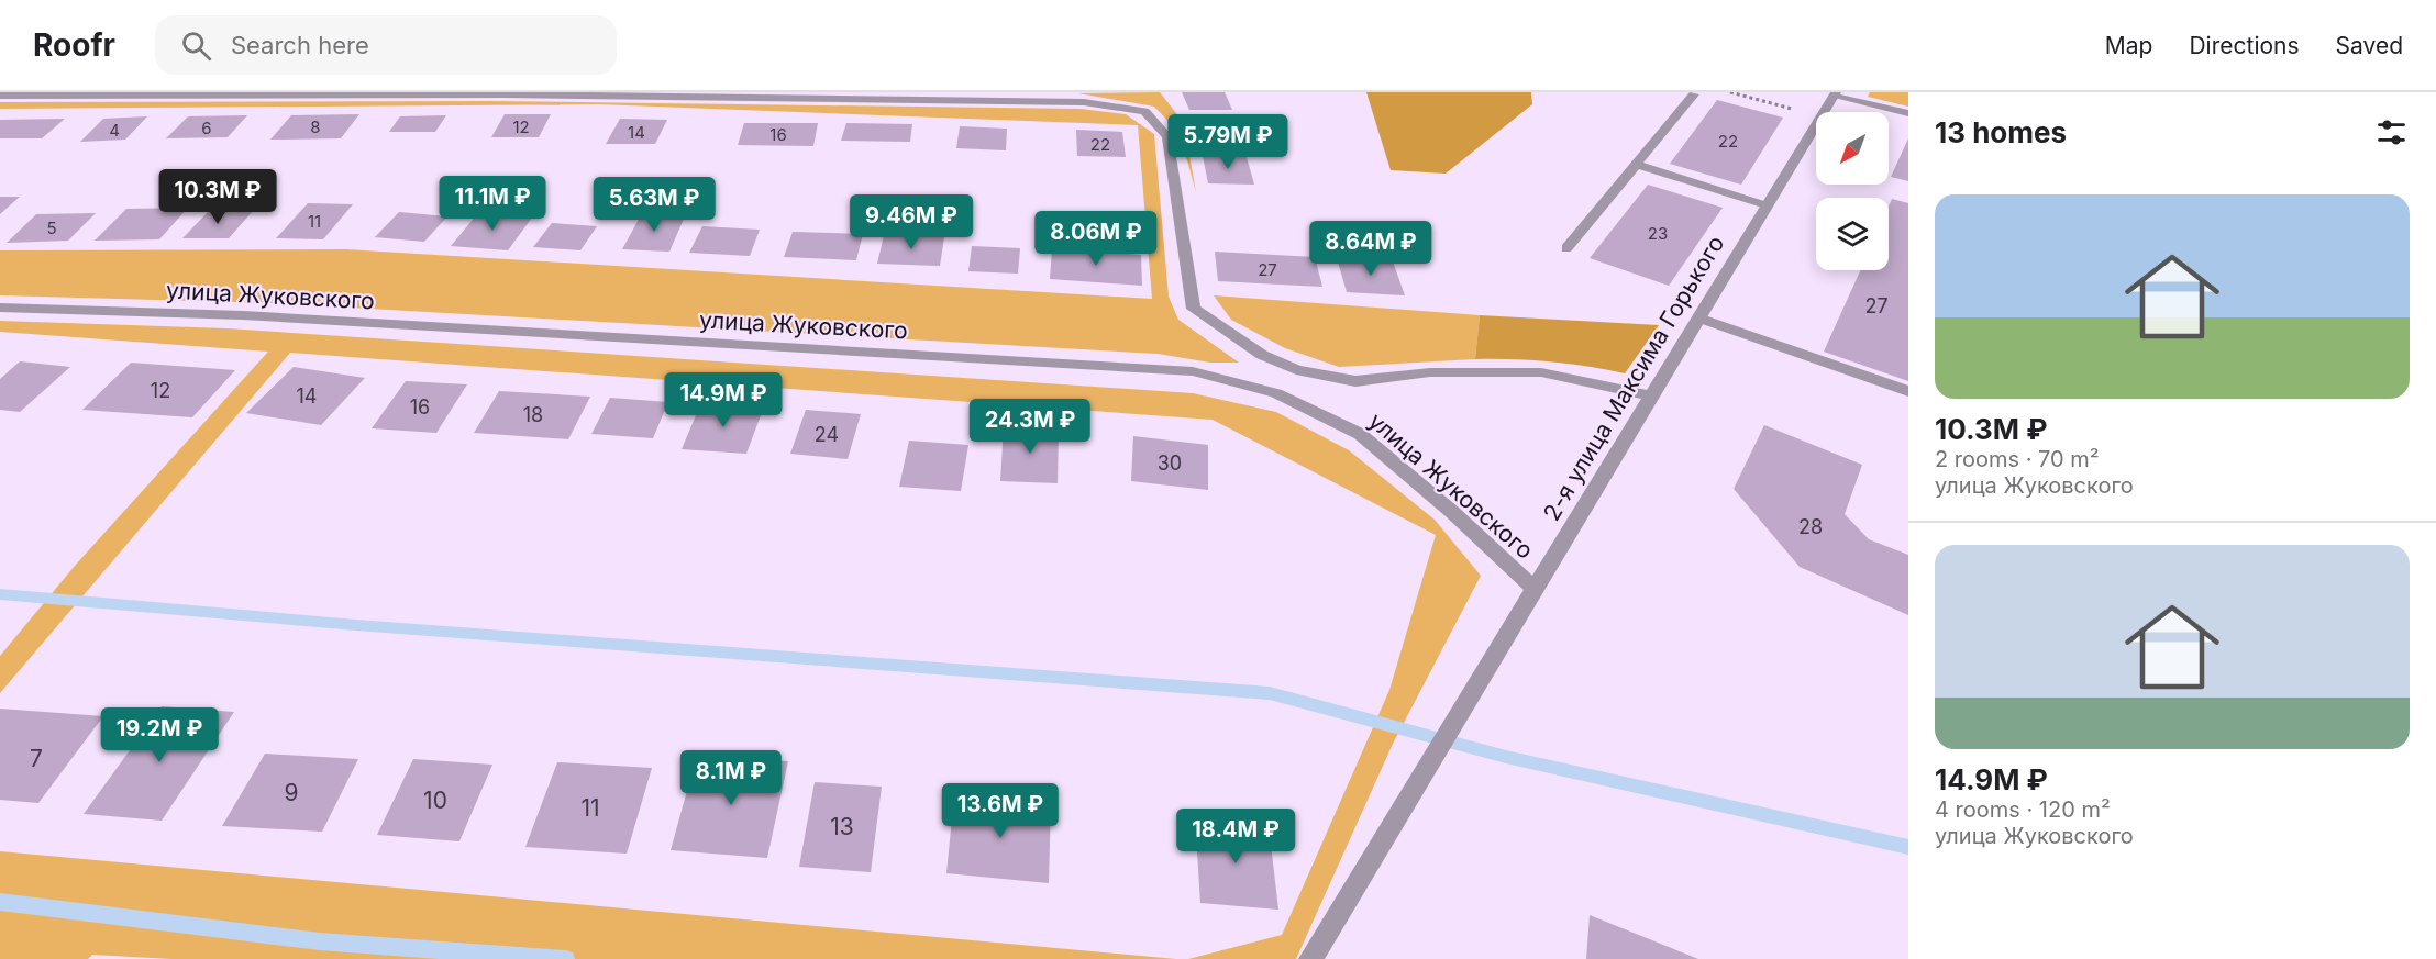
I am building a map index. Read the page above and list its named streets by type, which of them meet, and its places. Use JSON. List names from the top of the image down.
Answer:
{
  "streets": {
    "street": ["улица Жуковского", "2-я улица Максима Горького"]
  },
  "crossings": [
    ["улица Жуковского", "2-я улица Максима Горького"]
  ],
  "house_numbers": [
    "8",
    "12",
    "6",
    "4",
    "14",
    "16",
    "22",
    "22",
    "11",
    "5",
    "23",
    "27",
    "27",
    "12",
    "14",
    "16",
    "18",
    "24",
    "30",
    "28",
    "7",
    "9",
    "10",
    "11",
    "13"
  ],
  "north": "bottom left",
  "page": {
    "header": "Roofr",
    "search": "Search here",
    "nav": ["Map", "Directions", "Saved"],
    "heading": "13 homes",
    "price": [
      "5.79M ₽",
      "10.3M ₽",
      "11.1M ₽",
      "5.63M ₽",
      "9.46M ₽",
      "8.06M ₽",
      "8.64M ₽",
      "14.9M ₽",
      "24.3M ₽",
      "19.2M ₽",
      "8.1M ₽",
      "13.6M ₽",
      "18.4M ₽"
    ],
    "list": [
      {
        "name": "10.3M ₽",
        "note": "2 rooms · 70 m² · улица Жуковского"
      },
      {
        "name": "14.9M ₽",
        "note": "4 rooms · 120 m² · улица Жуковского"
      }
    ]
  }
}
